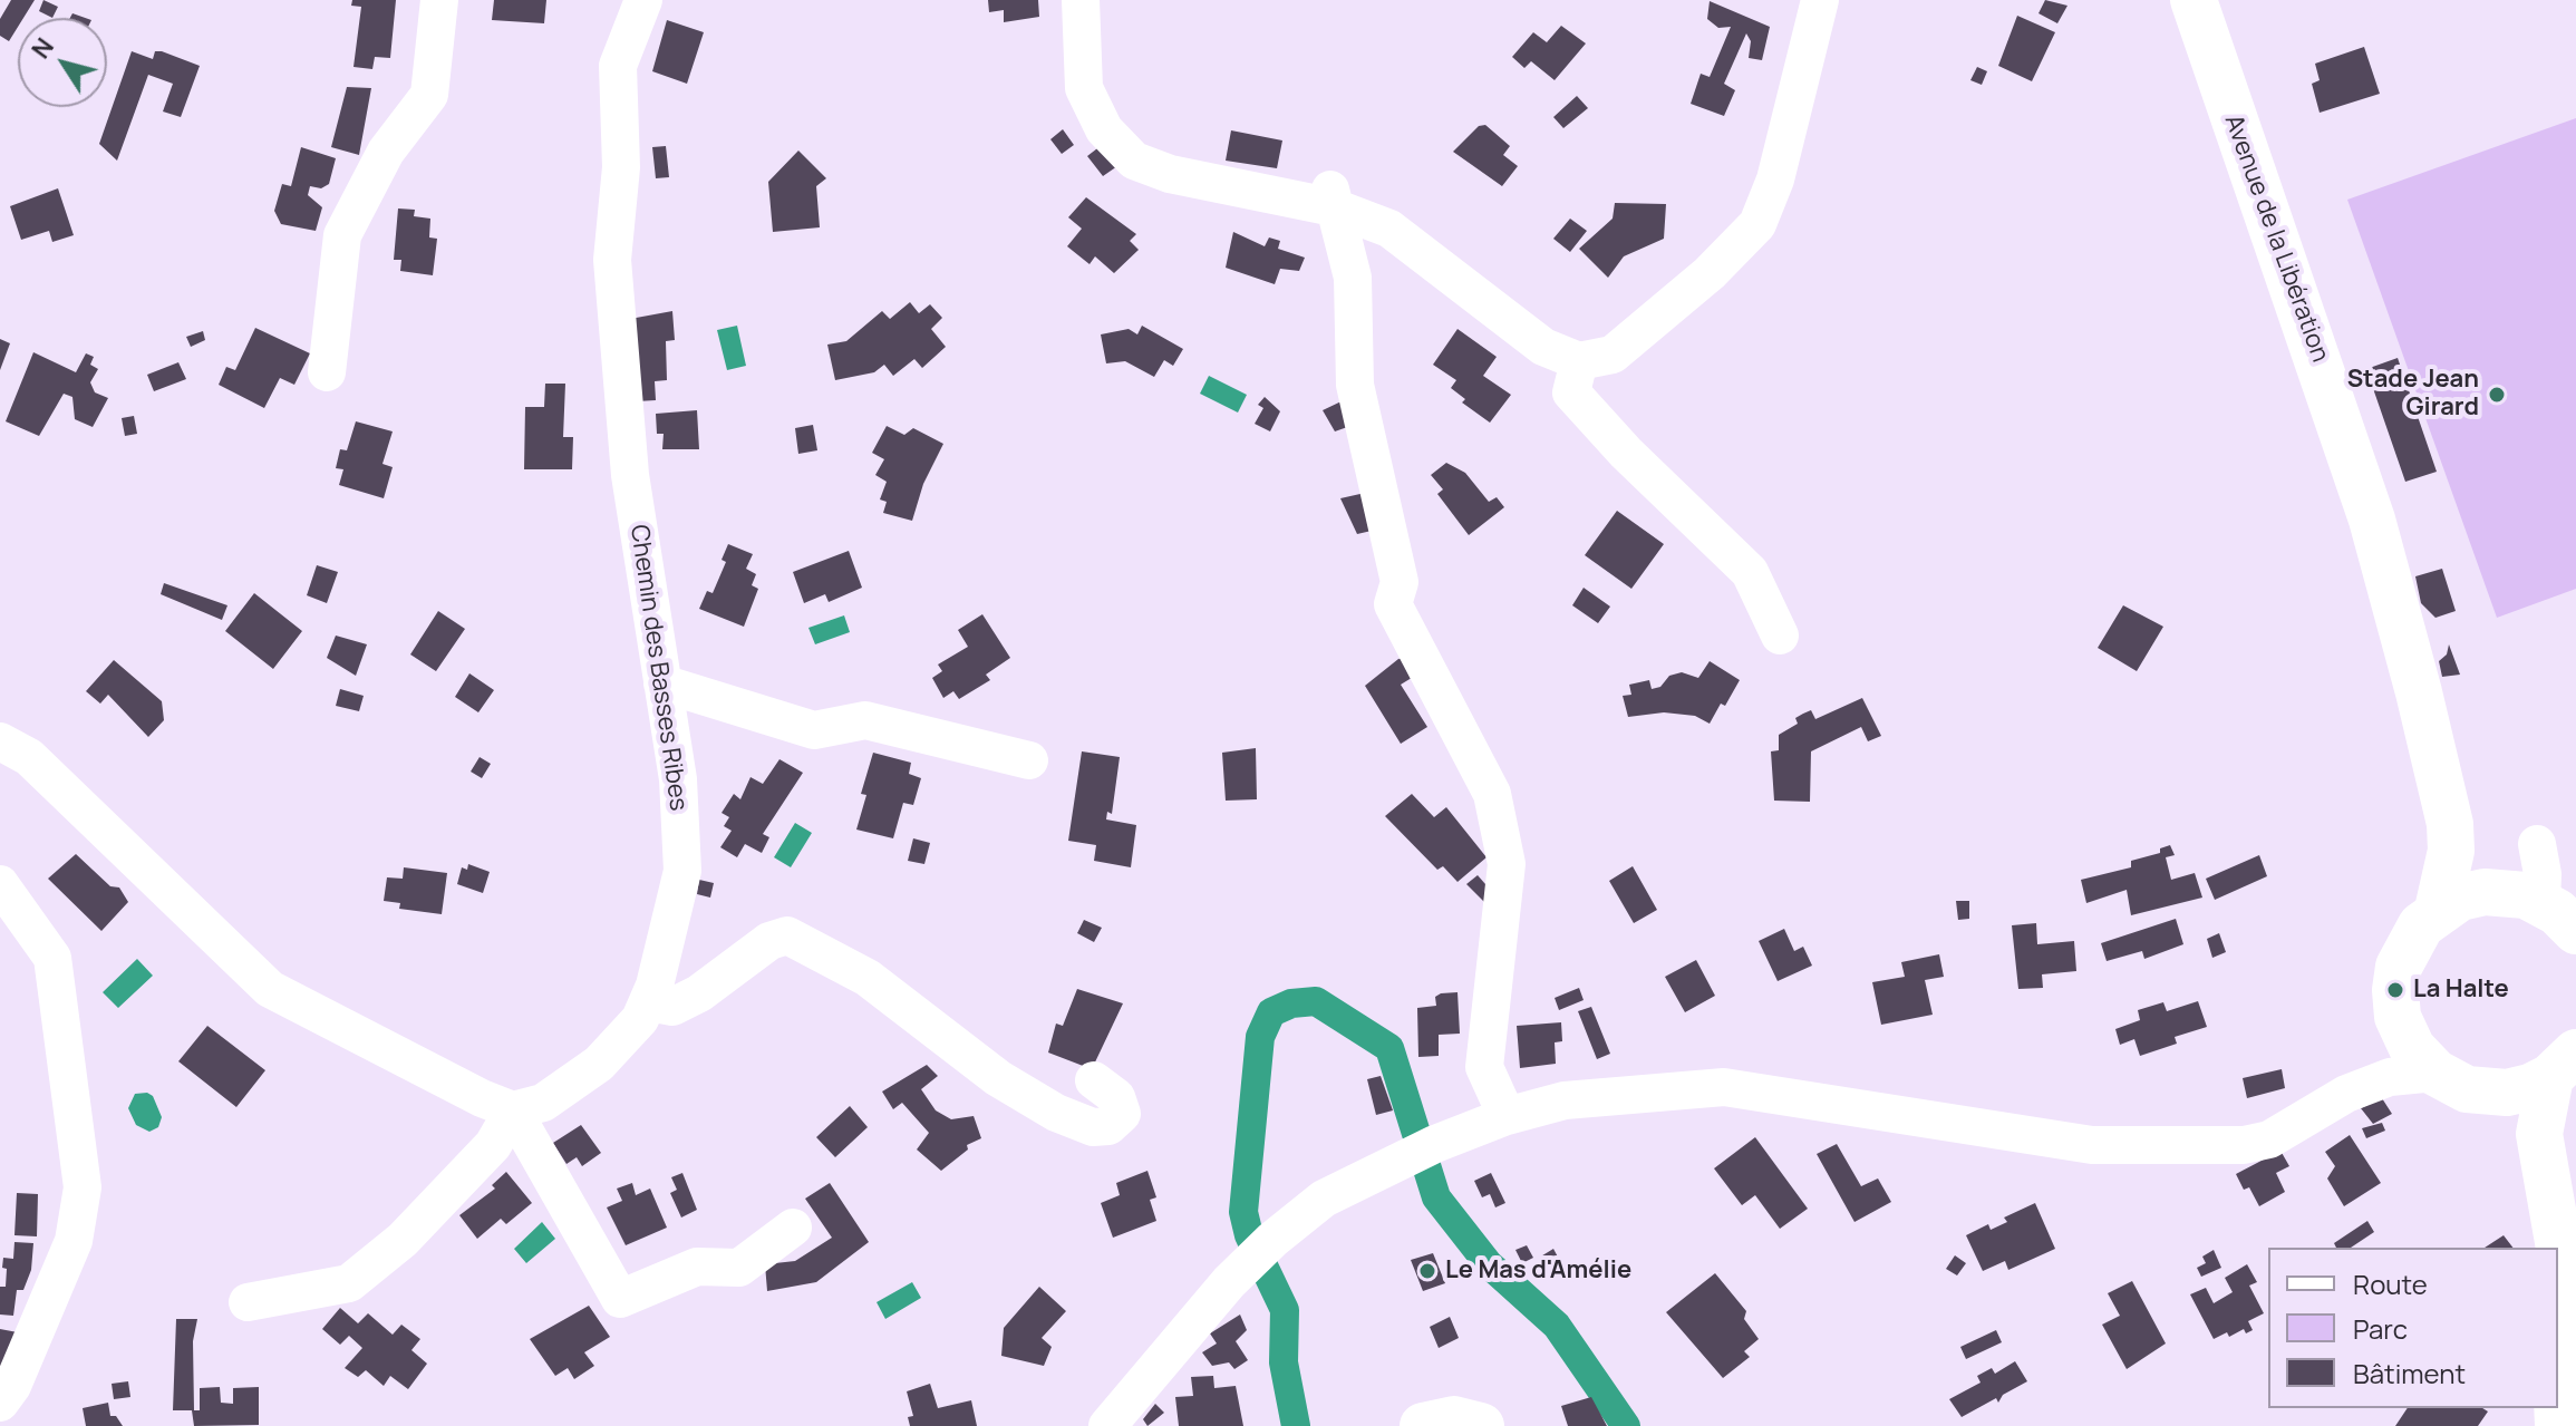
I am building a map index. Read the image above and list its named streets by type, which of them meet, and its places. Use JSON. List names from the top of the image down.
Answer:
{
  "streets": {
    "main road": ["Avenue de la Libération"],
    "street": ["Chemin des Basses Ribes"]
  },
  "places": ["Stade Jean Girard", "La Halte", "Le Mas d'Amélie"],
  "legend": ["Route", "Parc", "Bâtiment"],
  "north": "top left"
}
